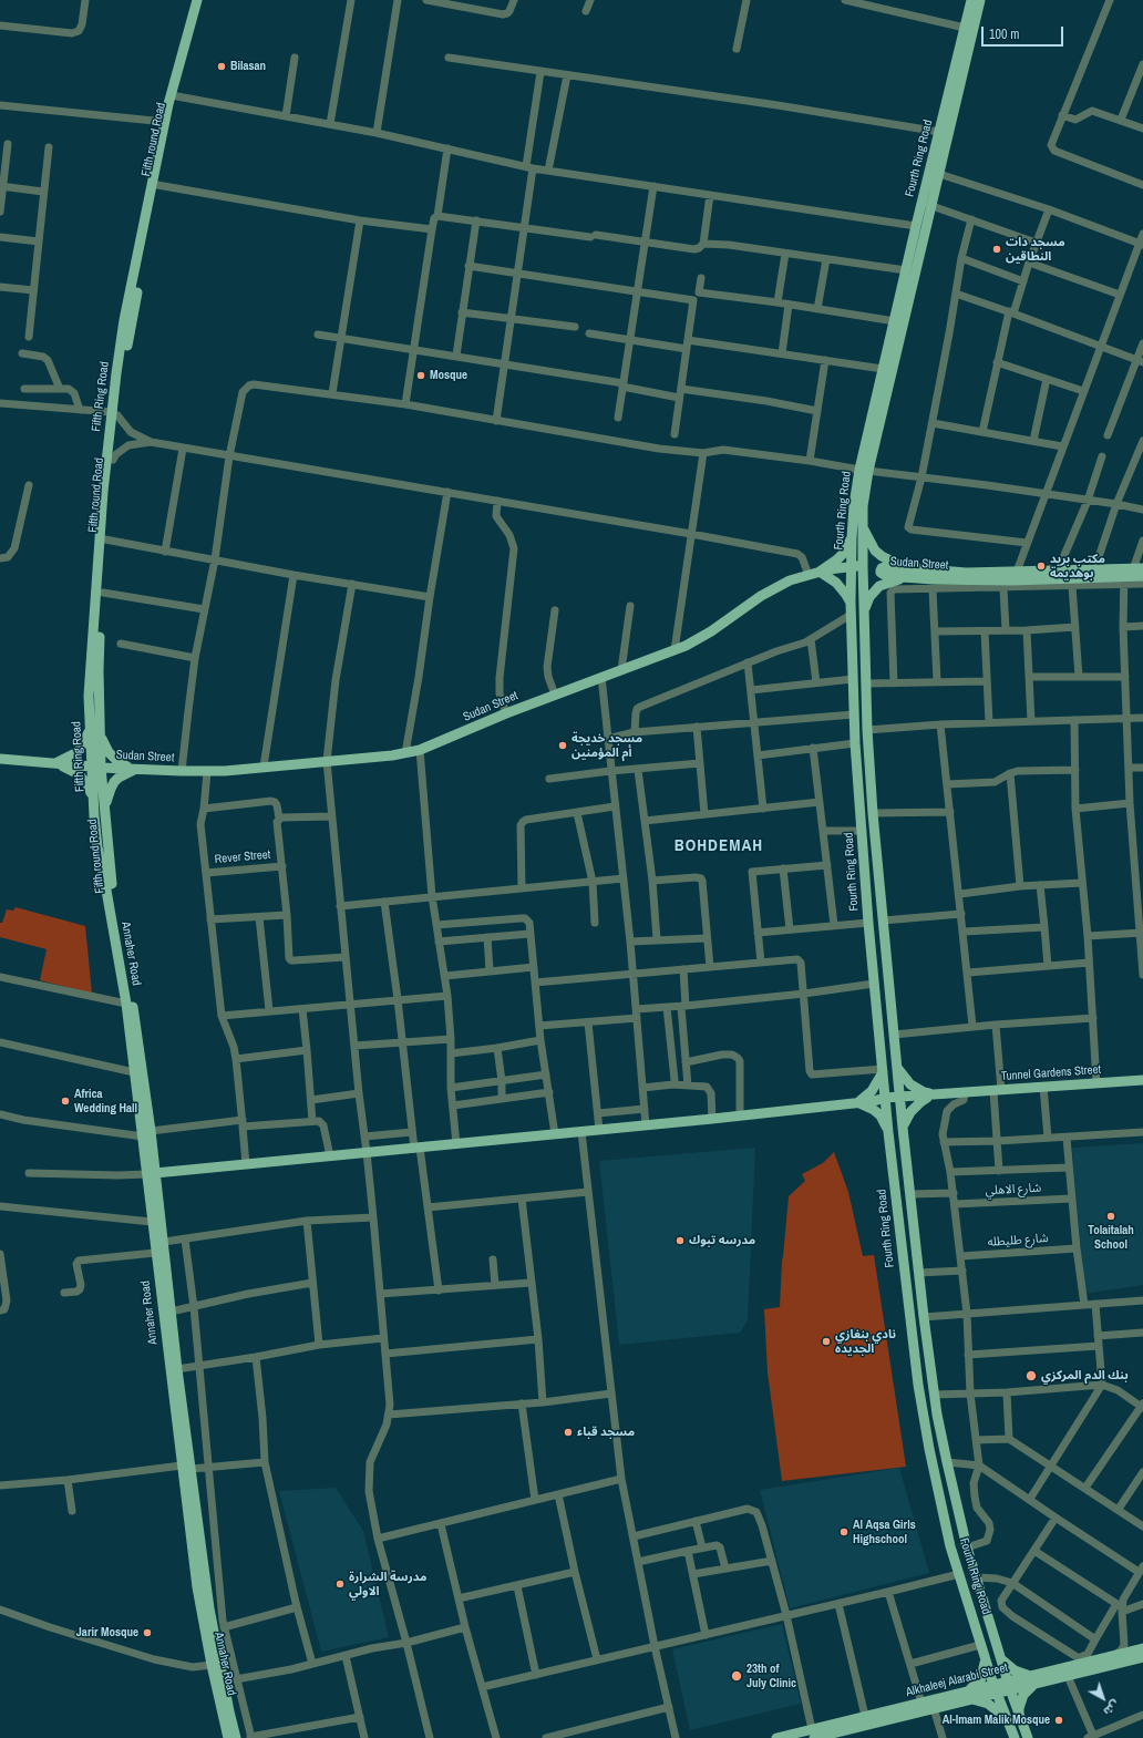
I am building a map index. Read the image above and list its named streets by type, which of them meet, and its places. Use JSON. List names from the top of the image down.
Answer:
{
  "streets": {
    "main road": [
      "Fifth round Road",
      "Fourth Ring Road",
      "Fifth Ring Road",
      "Sudan Street",
      "Annaher Road",
      "Tunnel Gardens Street",
      "Alkhaleej Alarabi Street"
    ],
    "street": ["Rever Street", "شارع الاهلي", "شارع طليطله"]
  },
  "crossings": [
    ["Fifth round Road", "Fifth Ring Road"],
    ["Fifth round Road", "Sudan Street"],
    ["Fifth round Road", "Annaher Road"],
    ["Fourth Ring Road", "Sudan Street"],
    ["Fourth Ring Road", "Tunnel Gardens Street"],
    ["Fourth Ring Road", "Alkhaleej Alarabi Street"],
    ["Fifth Ring Road", "Sudan Street"],
    ["Fifth Ring Road", "Annaher Road"],
    ["Annaher Road", "Tunnel Gardens Street"]
  ],
  "districts": ["BOHDEMAH"],
  "places": [
    "Bilasan",
    "مسجد دات النطاقين",
    "Mosque",
    "مكتب بريد بوهديمة",
    "مسجد خديجة أم المؤمنين",
    "Africa Wedding Hall",
    "Tolaitalah School",
    "مدرسه تبوك",
    "نادي بنغازي الجديده",
    "بنك الدم المركزي",
    "مسجد قباء",
    "Al Aqsa Girls Highschool",
    "مدرسة الشرارة الاولي",
    "Jarir Mosque",
    "23th of July Clinic",
    "Al-Imam Malik Mosque"
  ],
  "scale_bar": "100 m",
  "north": "bottom right"
}
